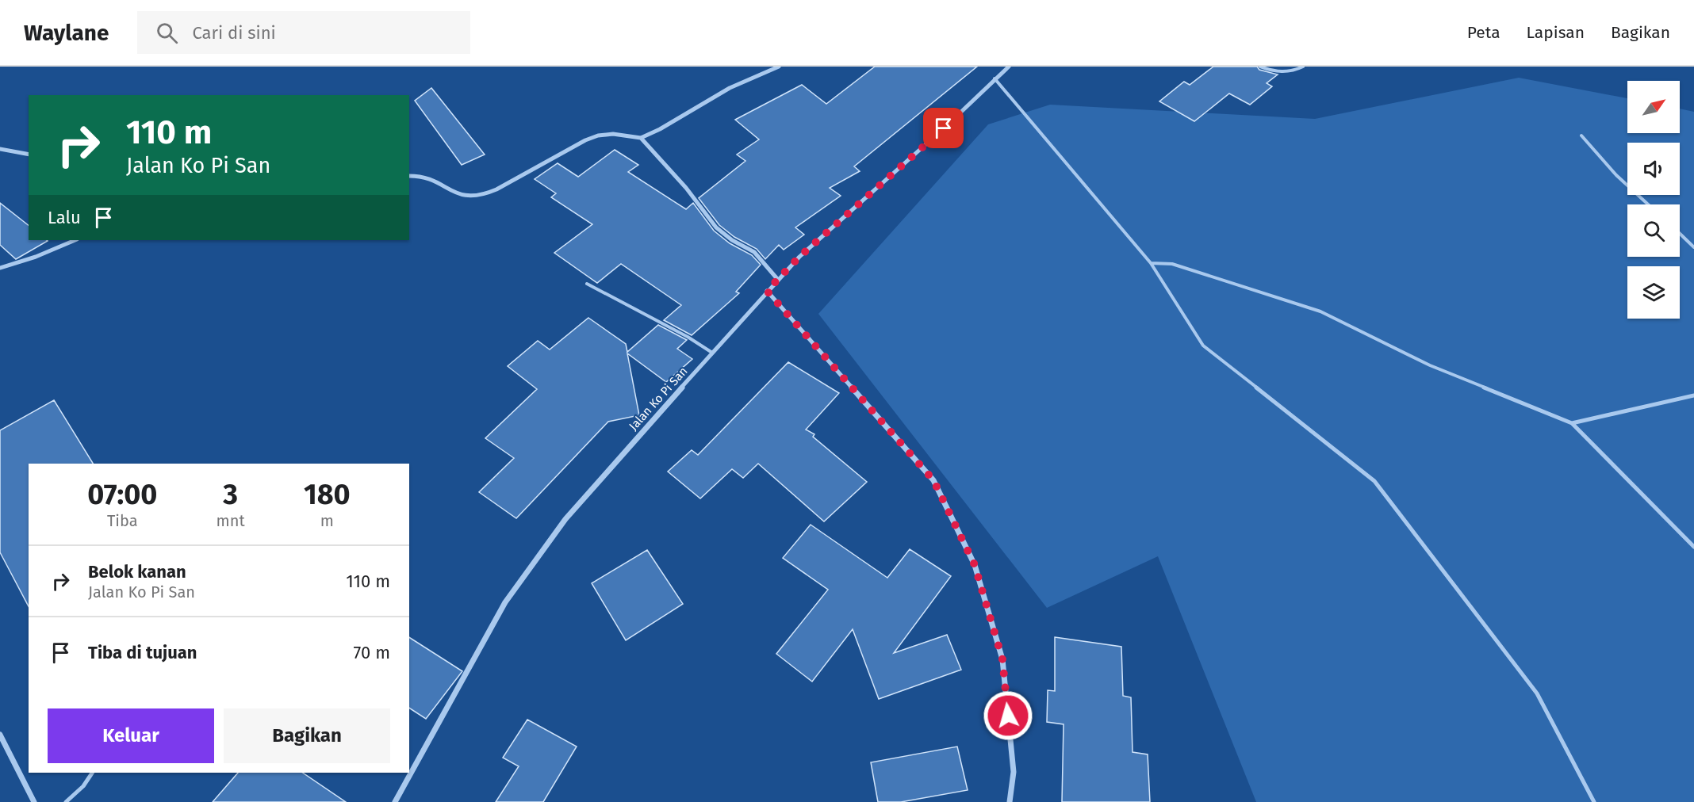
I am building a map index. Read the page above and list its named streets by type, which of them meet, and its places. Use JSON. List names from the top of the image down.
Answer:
{
  "streets": {
    "street": ["Jalan Ko Pi San"]
  },
  "north": "top right",
  "page": {
    "header": "Waylane",
    "search": "Cari di sini",
    "nav": ["Peta", "Lapisan", "Bagikan"],
    "turn": ["110 m", "Jalan Ko Pi San"],
    "then": "Lalu",
    "eta": [
      "07:00",
      "Tiba",
      "3",
      "mnt",
      "180",
      "m"
    ],
    "list": [
      {
        "name": "Belok kanan",
        "note": "Jalan Ko Pi San",
        "value": "110 m"
      },
      {
        "name": "Tiba di tujuan",
        "value": "70 m"
      }
    ],
    "buttons": ["Keluar", "Bagikan"]
  }
}
